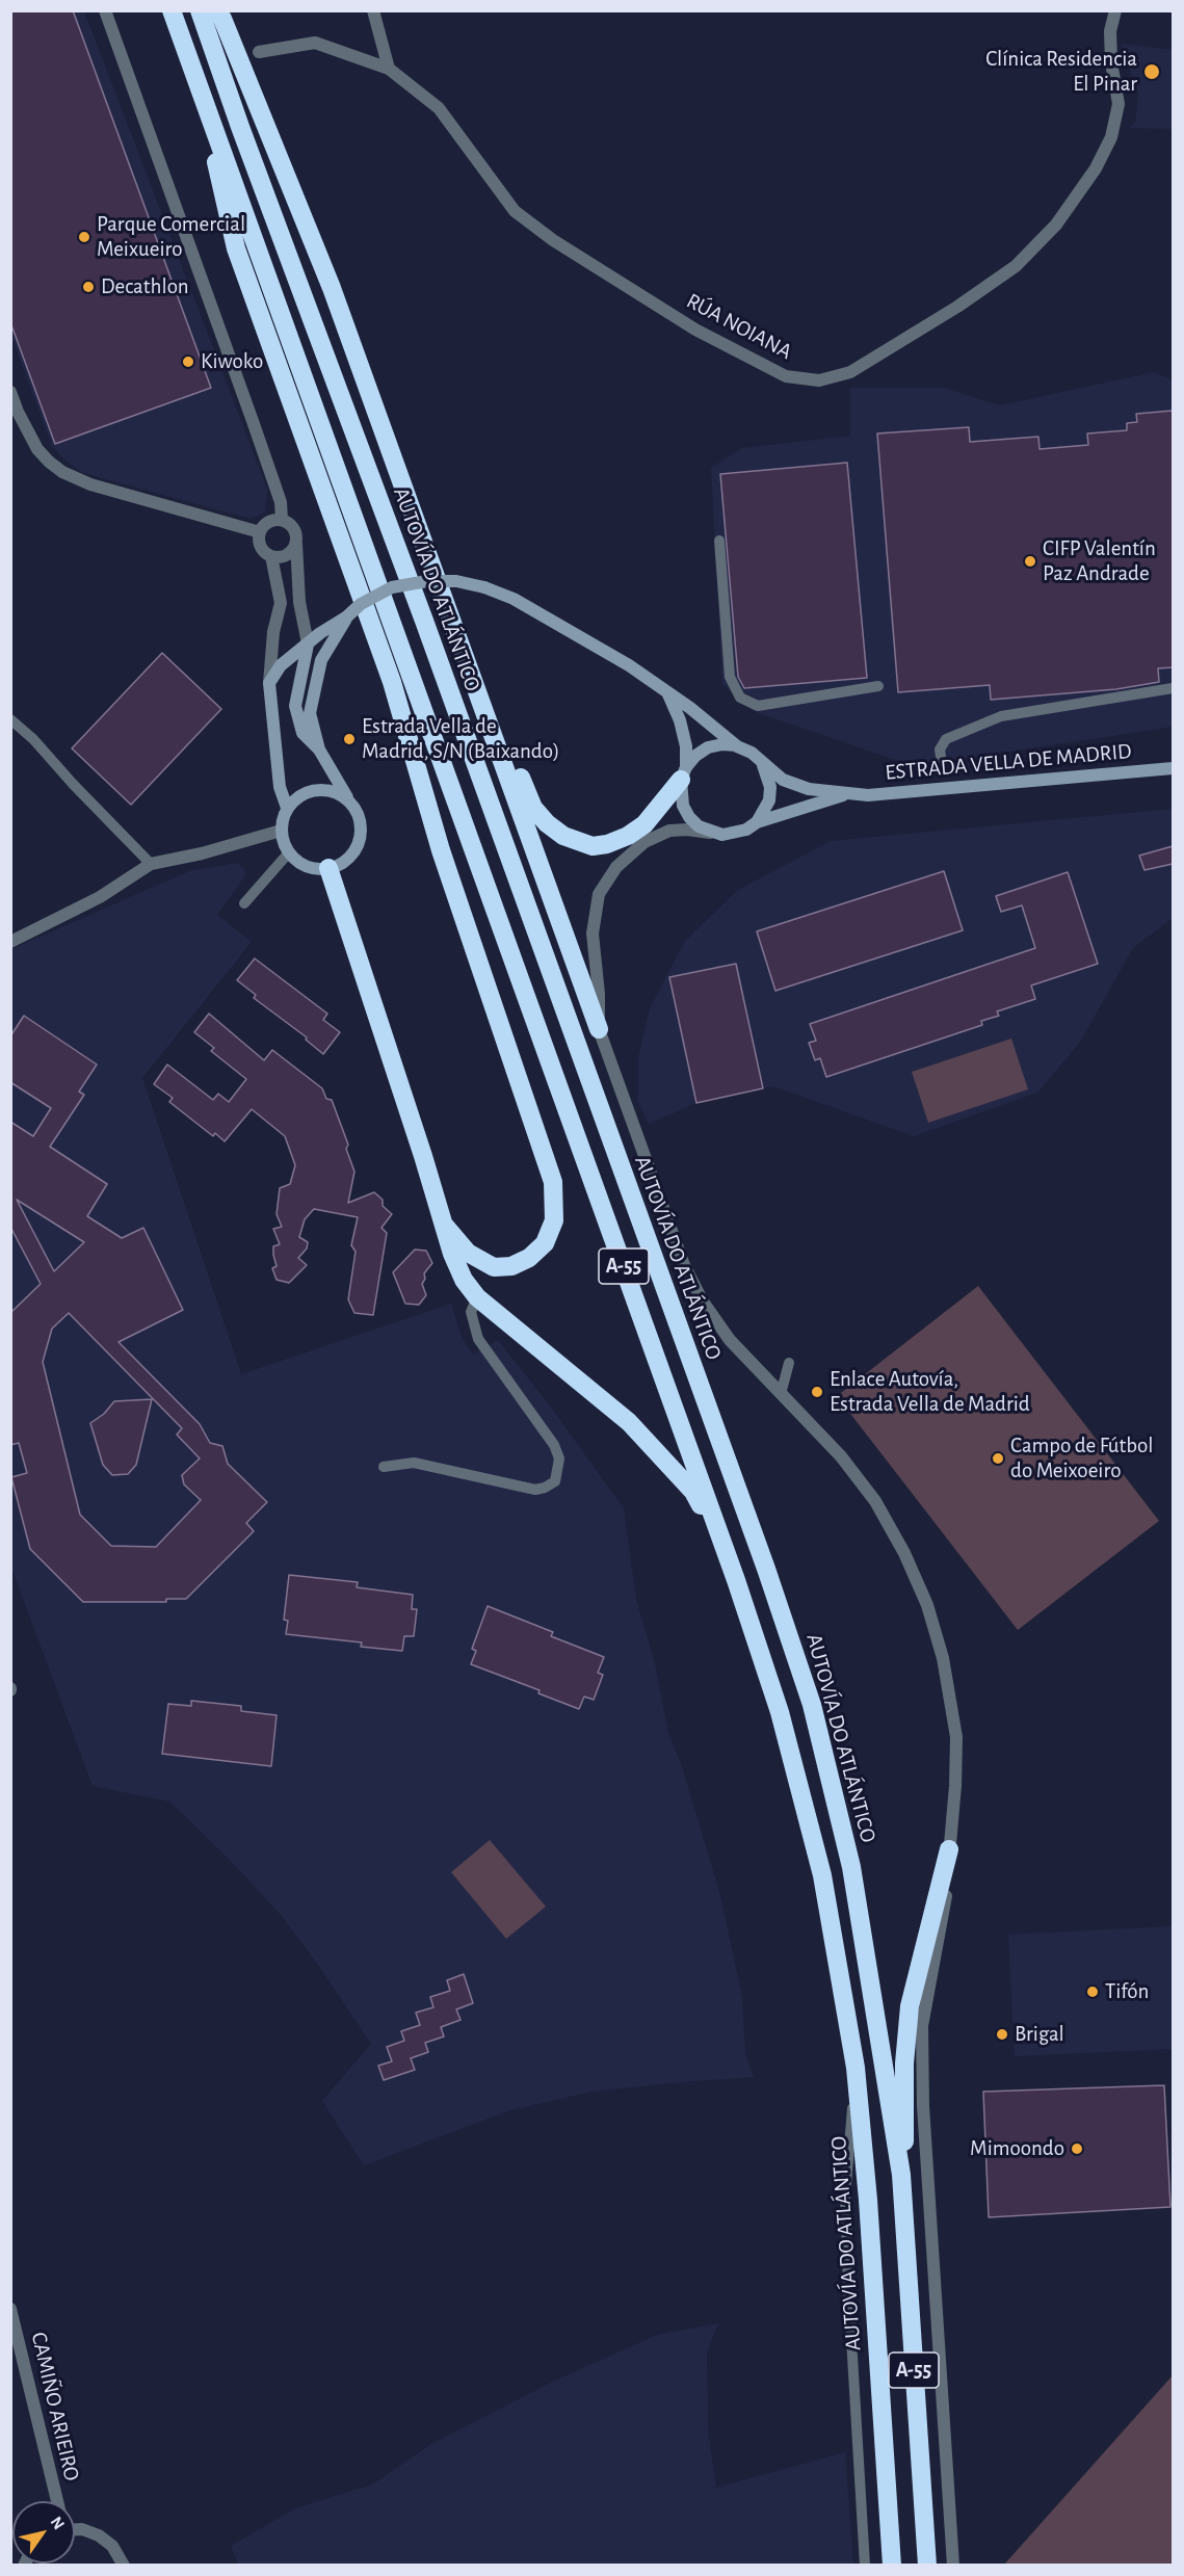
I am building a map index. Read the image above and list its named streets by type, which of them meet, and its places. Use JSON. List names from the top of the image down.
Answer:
{
  "streets": {
    "highway": ["AUTOVÍA DO ATLÁNTICO", "A-55"],
    "main road": ["ESTRADA VELLA DE MADRID"],
    "street": ["RÚA NOIANA", "CAMIÑO ARIEIRO"]
  },
  "places": [
    "Clínica Residencia El Pinar",
    "Parque Comercial Meixueiro",
    "Decathlon",
    "Kiwoko",
    "CIFP Valentín Paz Andrade",
    "Estrada Vella de Madrid, S/N (Baixando)",
    "Enlace Autovía, Estrada Vella de Madrid",
    "Campo de Fútbol do Meixoeiro",
    "Tifón",
    "Brigal",
    "Mimoondo"
  ],
  "north": "top right"
}
